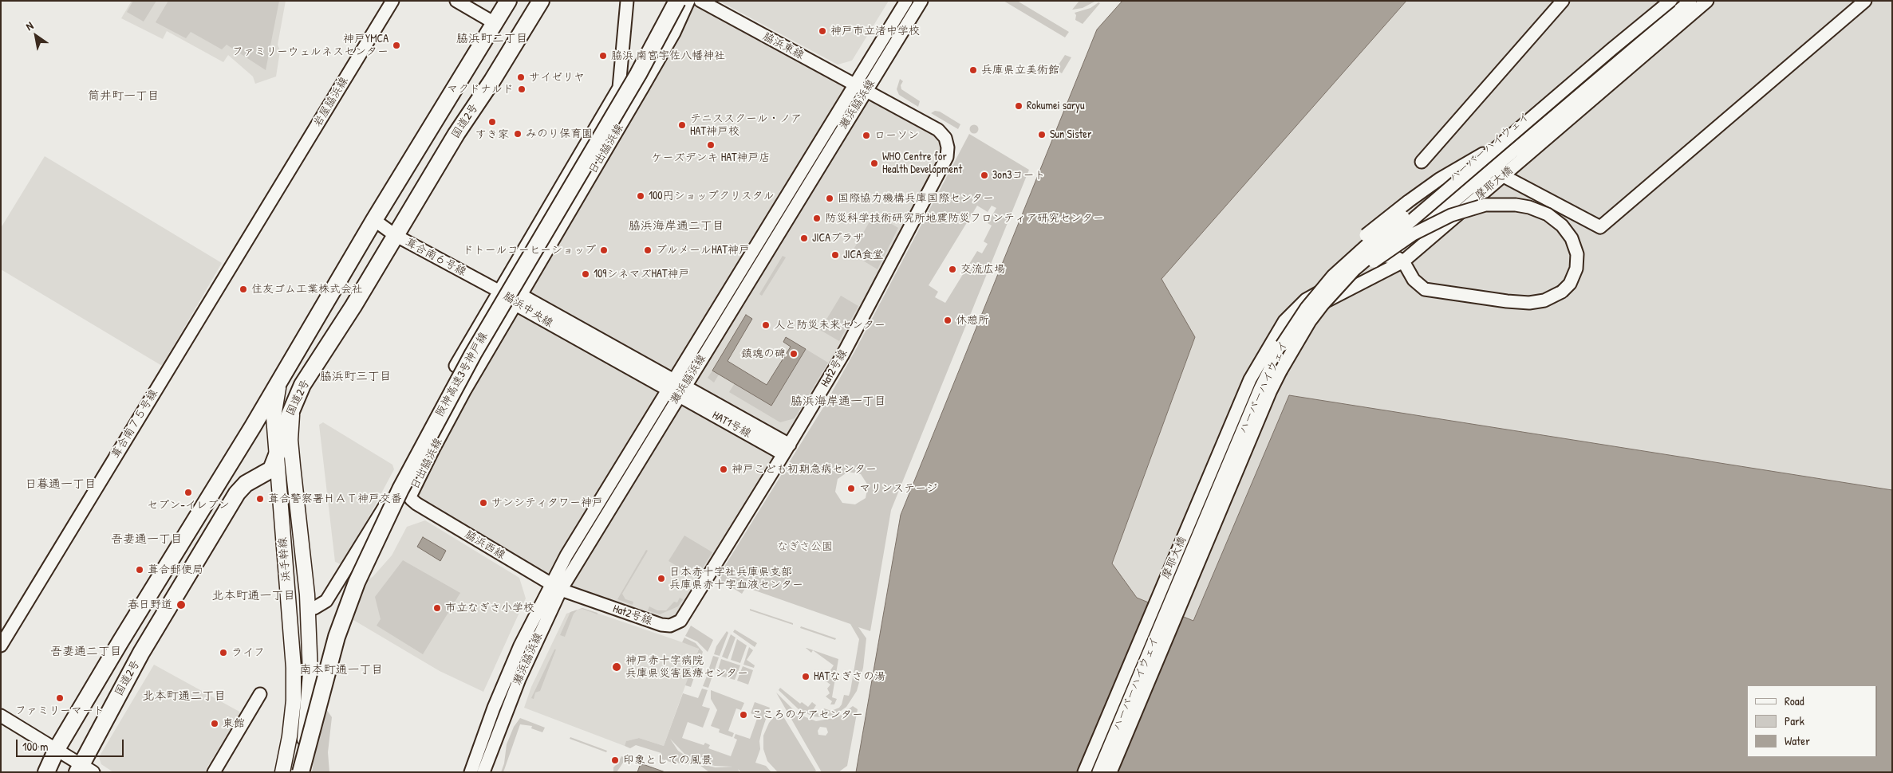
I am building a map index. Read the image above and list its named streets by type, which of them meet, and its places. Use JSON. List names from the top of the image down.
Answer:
{
  "streets": {
    "highway": ["国道2号", "阪神高速3号神戸線"],
    "main road": ["浜手幹線"],
    "street": [
      "脇浜東線",
      "岩屋脇浜線",
      "灘浜脇浜線",
      "ハーバーハイウェイ",
      "日出脇浜線",
      "摩耶大橋",
      "葺合南６号線",
      "脇浜中央線",
      "Hat2号線",
      "葺合南７５号線",
      "HAT1号線",
      "脇浜西線"
    ]
  },
  "crossings": [
    ["脇浜東線", "灘浜脇浜線"],
    ["脇浜東線", "Hat2号線"],
    ["岩屋脇浜線", "葺合南７５号線"],
    ["灘浜脇浜線", "脇浜中央線"],
    ["灘浜脇浜線", "Hat2号線"],
    ["灘浜脇浜線", "HAT1号線"],
    ["灘浜脇浜線", "脇浜西線"],
    ["国道2号", "葺合南６号線"],
    ["国道2号", "浜手幹線"],
    ["日出脇浜線", "脇浜中央線"],
    ["日出脇浜線", "脇浜西線"],
    ["葺合南６号線", "脇浜中央線"],
    ["脇浜中央線", "HAT1号線"],
    ["Hat2号線", "HAT1号線"],
    ["Hat2号線", "脇浜西線"],
    ["阪神高速3号神戸線", "浜手幹線"]
  ],
  "districts": [
    "脇浜町二丁目",
    "筒井町一丁目",
    "脇浜海岸通二丁目",
    "脇浜町三丁目",
    "脇浜海岸通一丁目",
    "日暮通一丁目",
    "吾妻通一丁目",
    "北本町通一丁目",
    "吾妻通二丁目",
    "南本町通一丁目",
    "北本町通二丁目"
  ],
  "parks": ["なぎさ公園"],
  "places": [
    "神戸市立渚中学校",
    "神戸YMCA ファミリーウェルネスセンター",
    "脇浜 南宮宇佐八幡神社",
    "兵庫県立美術館",
    "サイゼリヤ",
    "マクドナルド",
    "Rokumei saryu",
    "すき家",
    "テニススクール・ノア HAT神戸校",
    "みのり保育園",
    "Sun Sister",
    "ローソン",
    "ケーズデンキ HAT神戸店",
    "WHO Centre for Health Development",
    "3on3コート",
    "100円ショップクリスタル",
    "国際協力機構兵庫国際センター",
    "防災科学技術研究所地震防災フロンティア研究センター",
    "JICAプラザ",
    "ドトールコーヒーショップ",
    "ブルメールHAT神戸",
    "JICA食堂",
    "交流広場",
    "109シネマズHAT神戸",
    "住友ゴム工業株式会社",
    "休憩所",
    "人と防災未来センター",
    "鎮魂の碑",
    "神戸こども初期急病センター",
    "マリンステージ",
    "セブン-イレブン",
    "葺合警察署ＨＡＴ神戸交番",
    "サンシティタワー神戸",
    "葺合郵便局",
    "日本赤十字社兵庫県支部 兵庫県赤十字血液センター",
    "春日野道",
    "市立なぎさ小学校",
    "ライフ",
    "神戸赤十字病院 兵庫県災害医療センター",
    "HATなぎさの湯",
    "ファミリーマート",
    "こころのケアセンター",
    "東館",
    "印象としての風景"
  ],
  "legend": ["Road", "Park", "Water"],
  "scale_bar": "100 m",
  "north": "top left"
}
